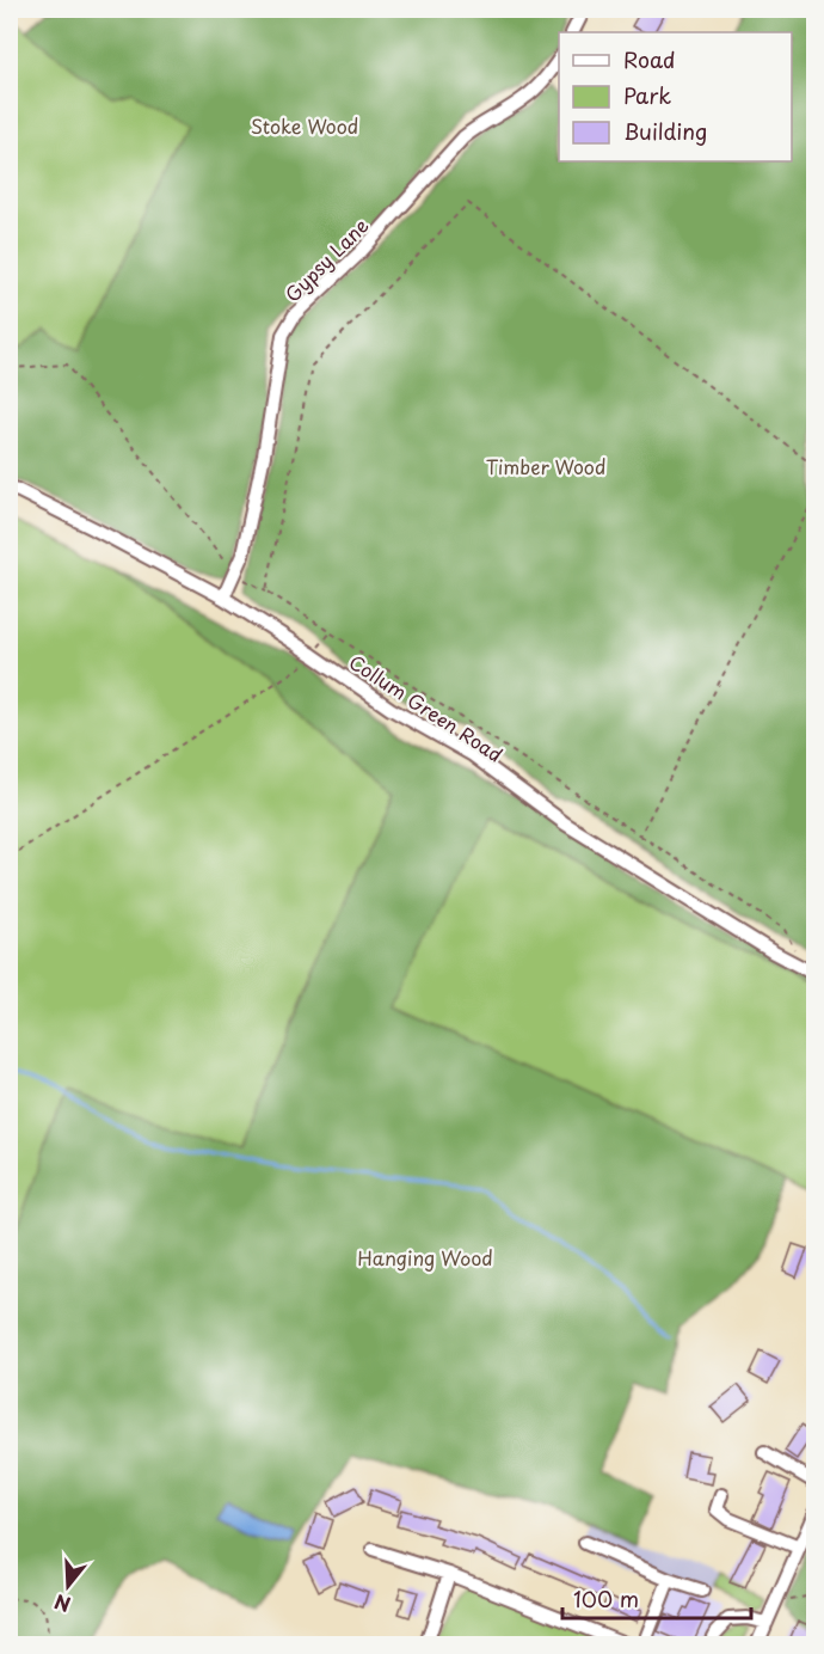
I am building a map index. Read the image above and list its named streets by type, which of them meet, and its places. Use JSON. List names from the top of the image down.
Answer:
{
  "streets": {
    "street": ["Gypsy Lane", "Collum Green Road"]
  },
  "crossings": [
    ["Gypsy Lane", "Collum Green Road"]
  ],
  "parks": ["Stoke Wood", "Timber Wood", "Hanging Wood"],
  "legend": ["Road", "Park", "Building"],
  "scale_bar": "100 m",
  "north": "bottom"
}
